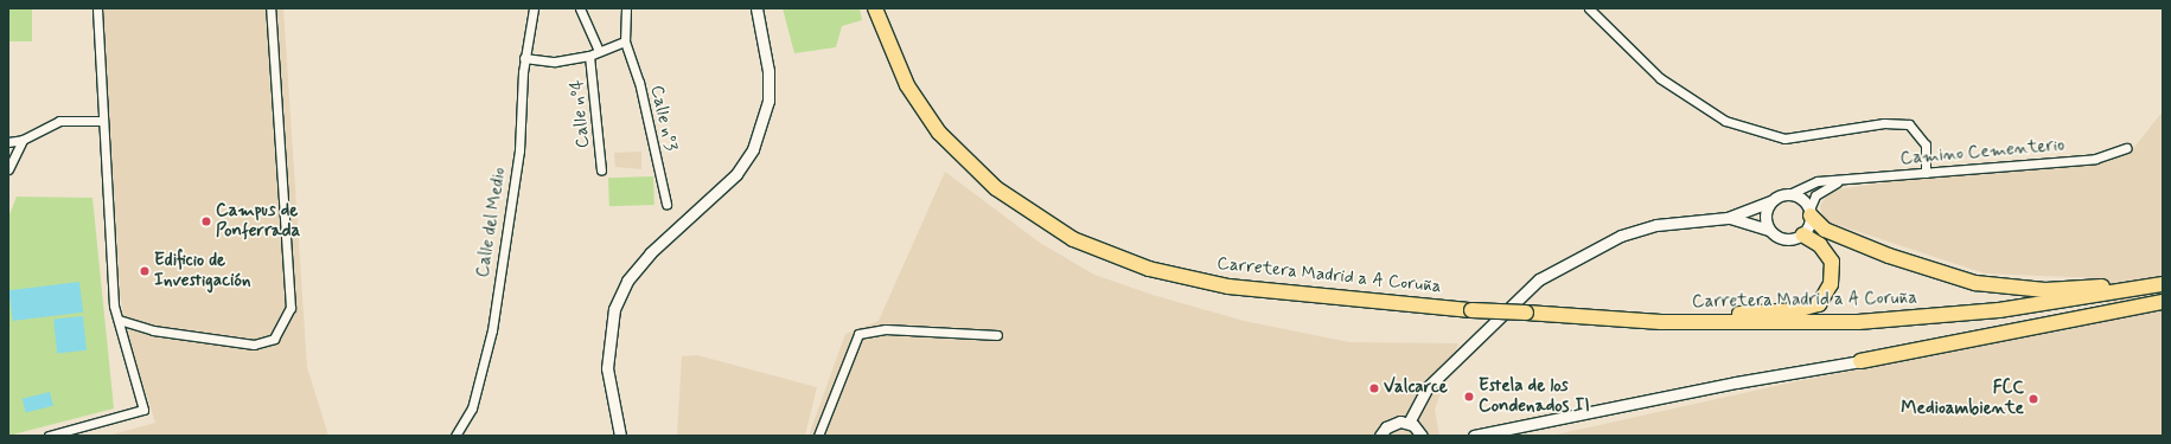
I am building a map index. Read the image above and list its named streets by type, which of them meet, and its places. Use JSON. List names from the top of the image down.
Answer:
{
  "streets": {
    "highway": ["Carretera Madrid a A Coruña"],
    "street": [
      "Calle nº4",
      "Calle nº3",
      "Camino Cementerio",
      "Calle del Medio"
    ]
  },
  "places": [
    "Campus de Ponferrada",
    "Edificio de Investigación",
    "Valcarce",
    "Estela de los Condenados II",
    "FCC Medioambiente"
  ]
}
